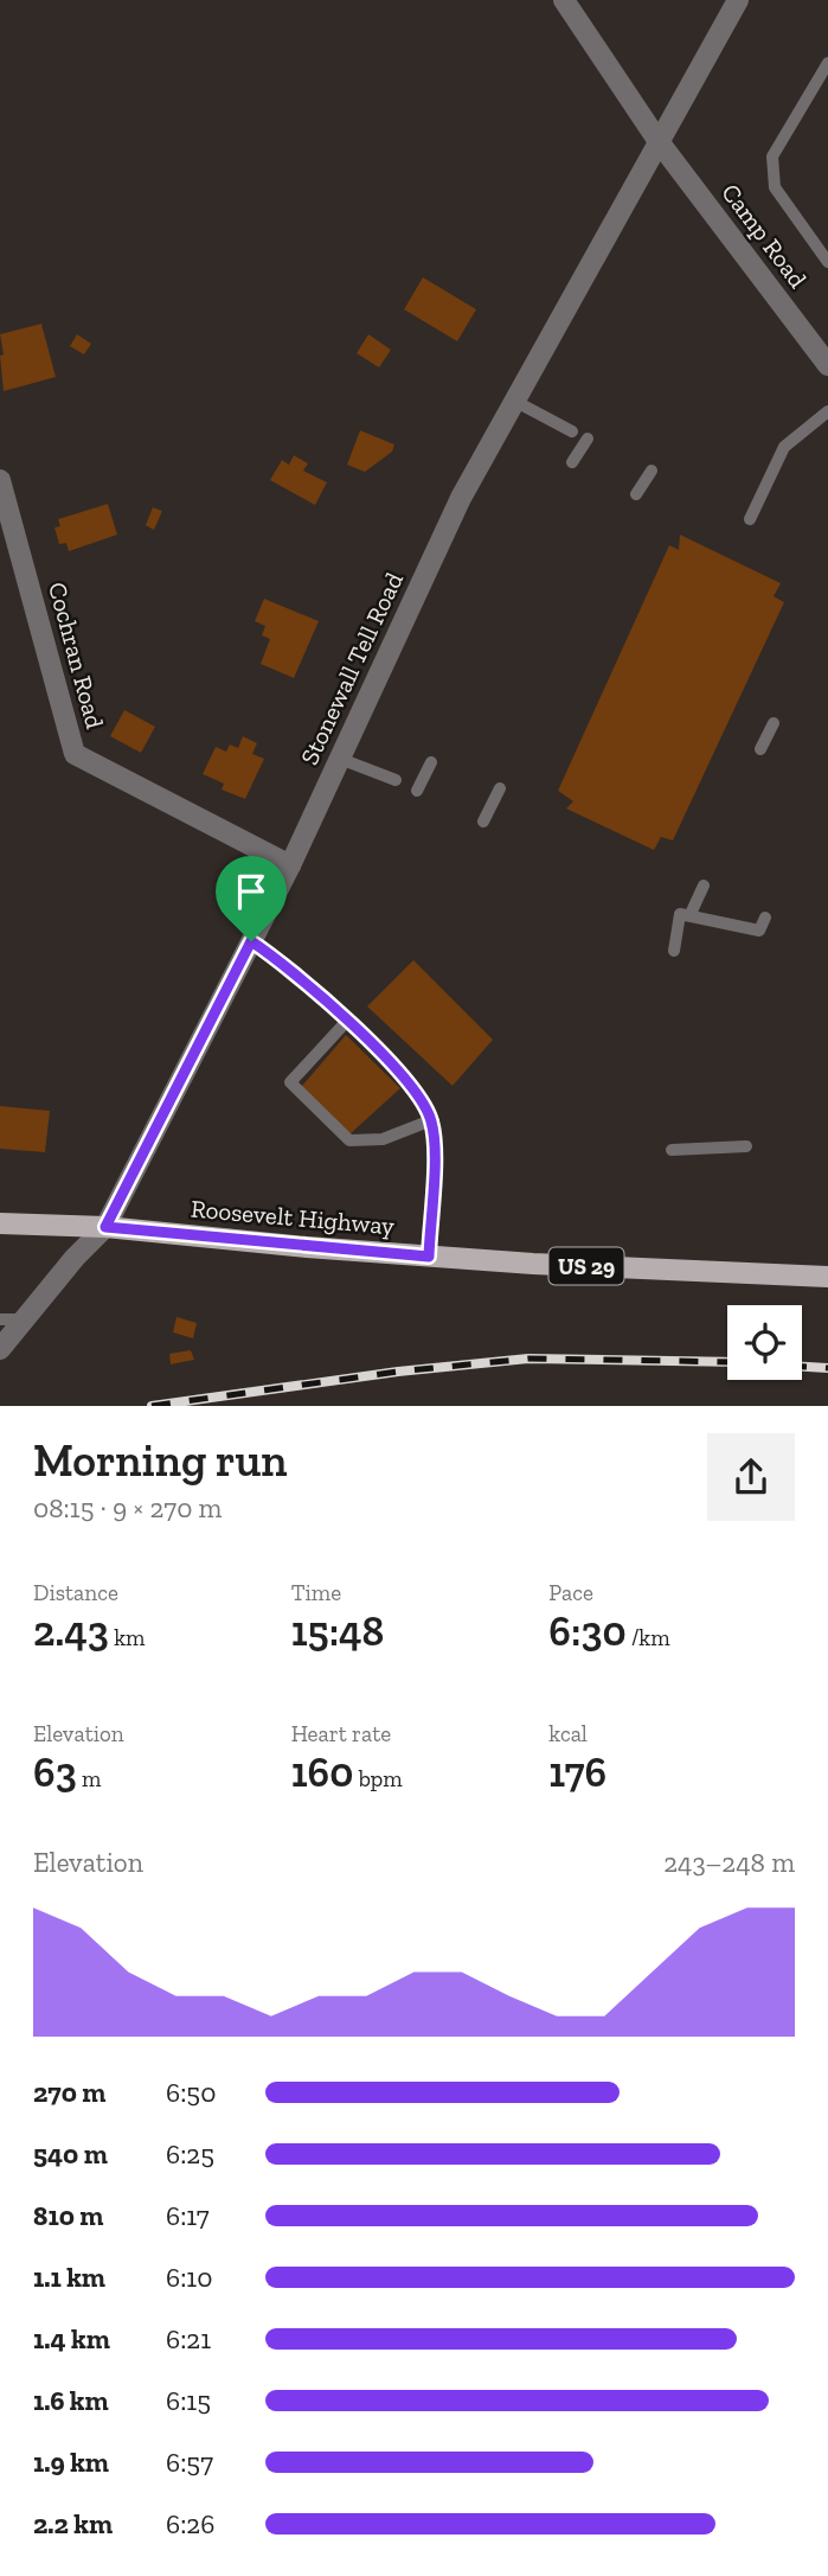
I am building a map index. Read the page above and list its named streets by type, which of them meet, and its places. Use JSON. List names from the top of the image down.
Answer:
{
  "streets": {
    "main road": ["Roosevelt Highway", "US 29"],
    "street": ["Camp Road", "Cochran Road", "Stonewall Tell Road"]
  },
  "crossings": [
    ["Camp Road", "Stonewall Tell Road"],
    ["Cochran Road", "Stonewall Tell Road"],
    ["Stonewall Tell Road", "Roosevelt Highway"]
  ],
  "page": {
    "heading": ["Morning run", "08:15 · 9 × 270 m"],
    "stats": [
      ["Distance", "2.43 km"],
      ["Time", "15:48"],
      ["Pace", "6:30 /km"],
      ["Elevation", "63 m"],
      ["Heart rate", "160 bpm"],
      ["kcal", "176"]
    ],
    "chart": ["Elevation", "243–248 m"],
    "list": [
      {
        "name": "270 m",
        "note": "6:50"
      },
      {
        "name": "540 m",
        "note": "6:25"
      },
      {
        "name": "810 m",
        "note": "6:17"
      },
      {
        "name": "1.1 km",
        "note": "6:10"
      },
      {
        "name": "1.4 km",
        "note": "6:21"
      },
      {
        "name": "1.6 km",
        "note": "6:15"
      },
      {
        "name": "1.9 km",
        "note": "6:57"
      },
      {
        "name": "2.2 km",
        "note": "6:26"
      }
    ]
  }
}
